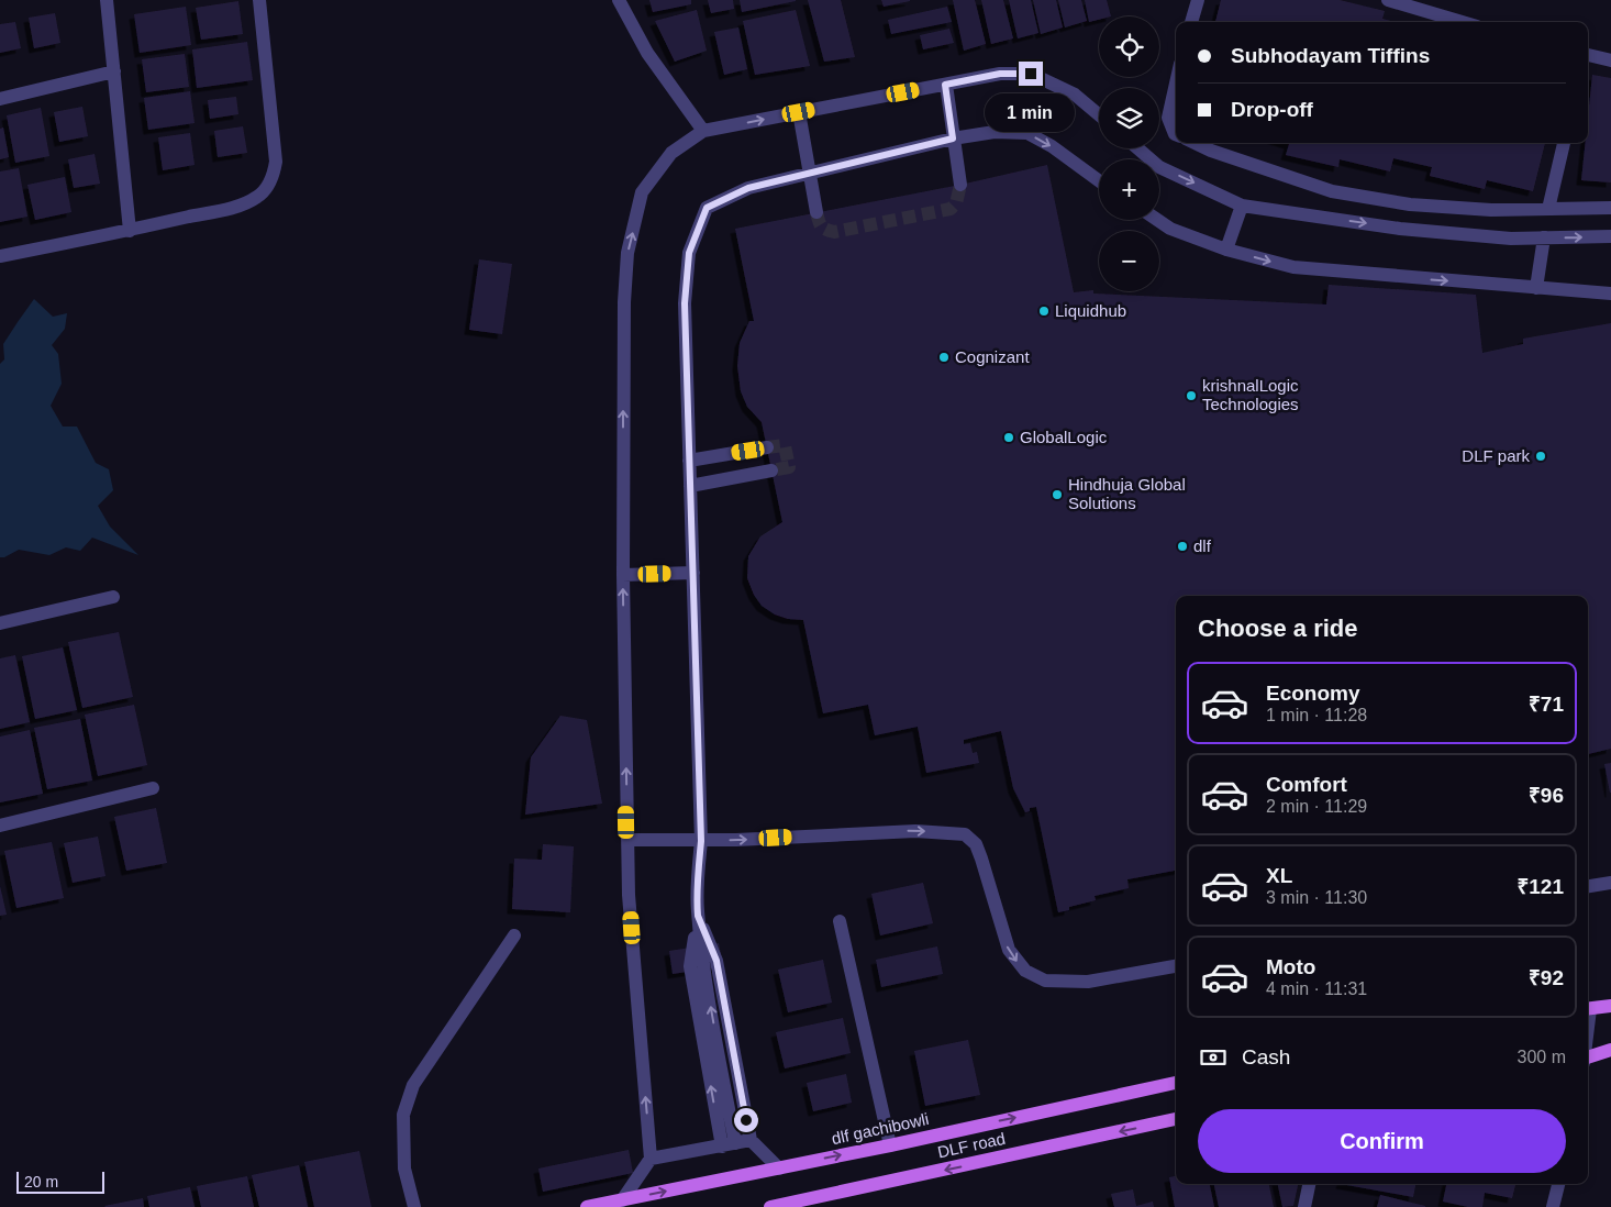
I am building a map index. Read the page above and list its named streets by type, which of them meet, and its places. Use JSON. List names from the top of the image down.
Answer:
{
  "streets": {
    "main road": ["dlf gachibowli", "DLF road"]
  },
  "one_way": ["dlf gachibowli", "DLF road"],
  "places": [
    "Liquidhub",
    "Cognizant",
    "krishnalLogic Technologies",
    "GlobalLogic",
    "DLF park",
    "Hindhuja Global Solutions",
    "dlf"
  ],
  "scale_bar": "20 m",
  "page": {
    "map_buttons": ["+", "−"],
    "banner": ["Subhodayam Tiffins", "Drop-off"],
    "bubble": "1 min",
    "heading": "Choose a ride",
    "list": [
      {
        "name": "Economy",
        "note": "1 min · 11:28",
        "value": "₹71"
      },
      {
        "name": "Comfort",
        "note": "2 min · 11:29",
        "value": "₹96"
      },
      {
        "name": "XL",
        "note": "3 min · 11:30",
        "value": "₹121"
      },
      {
        "name": "Moto",
        "note": "4 min · 11:31",
        "value": "₹92"
      }
    ],
    "pay": ["Cash", "300 m"],
    "buttons": "Confirm",
    "scale": "20 m"
  }
}
